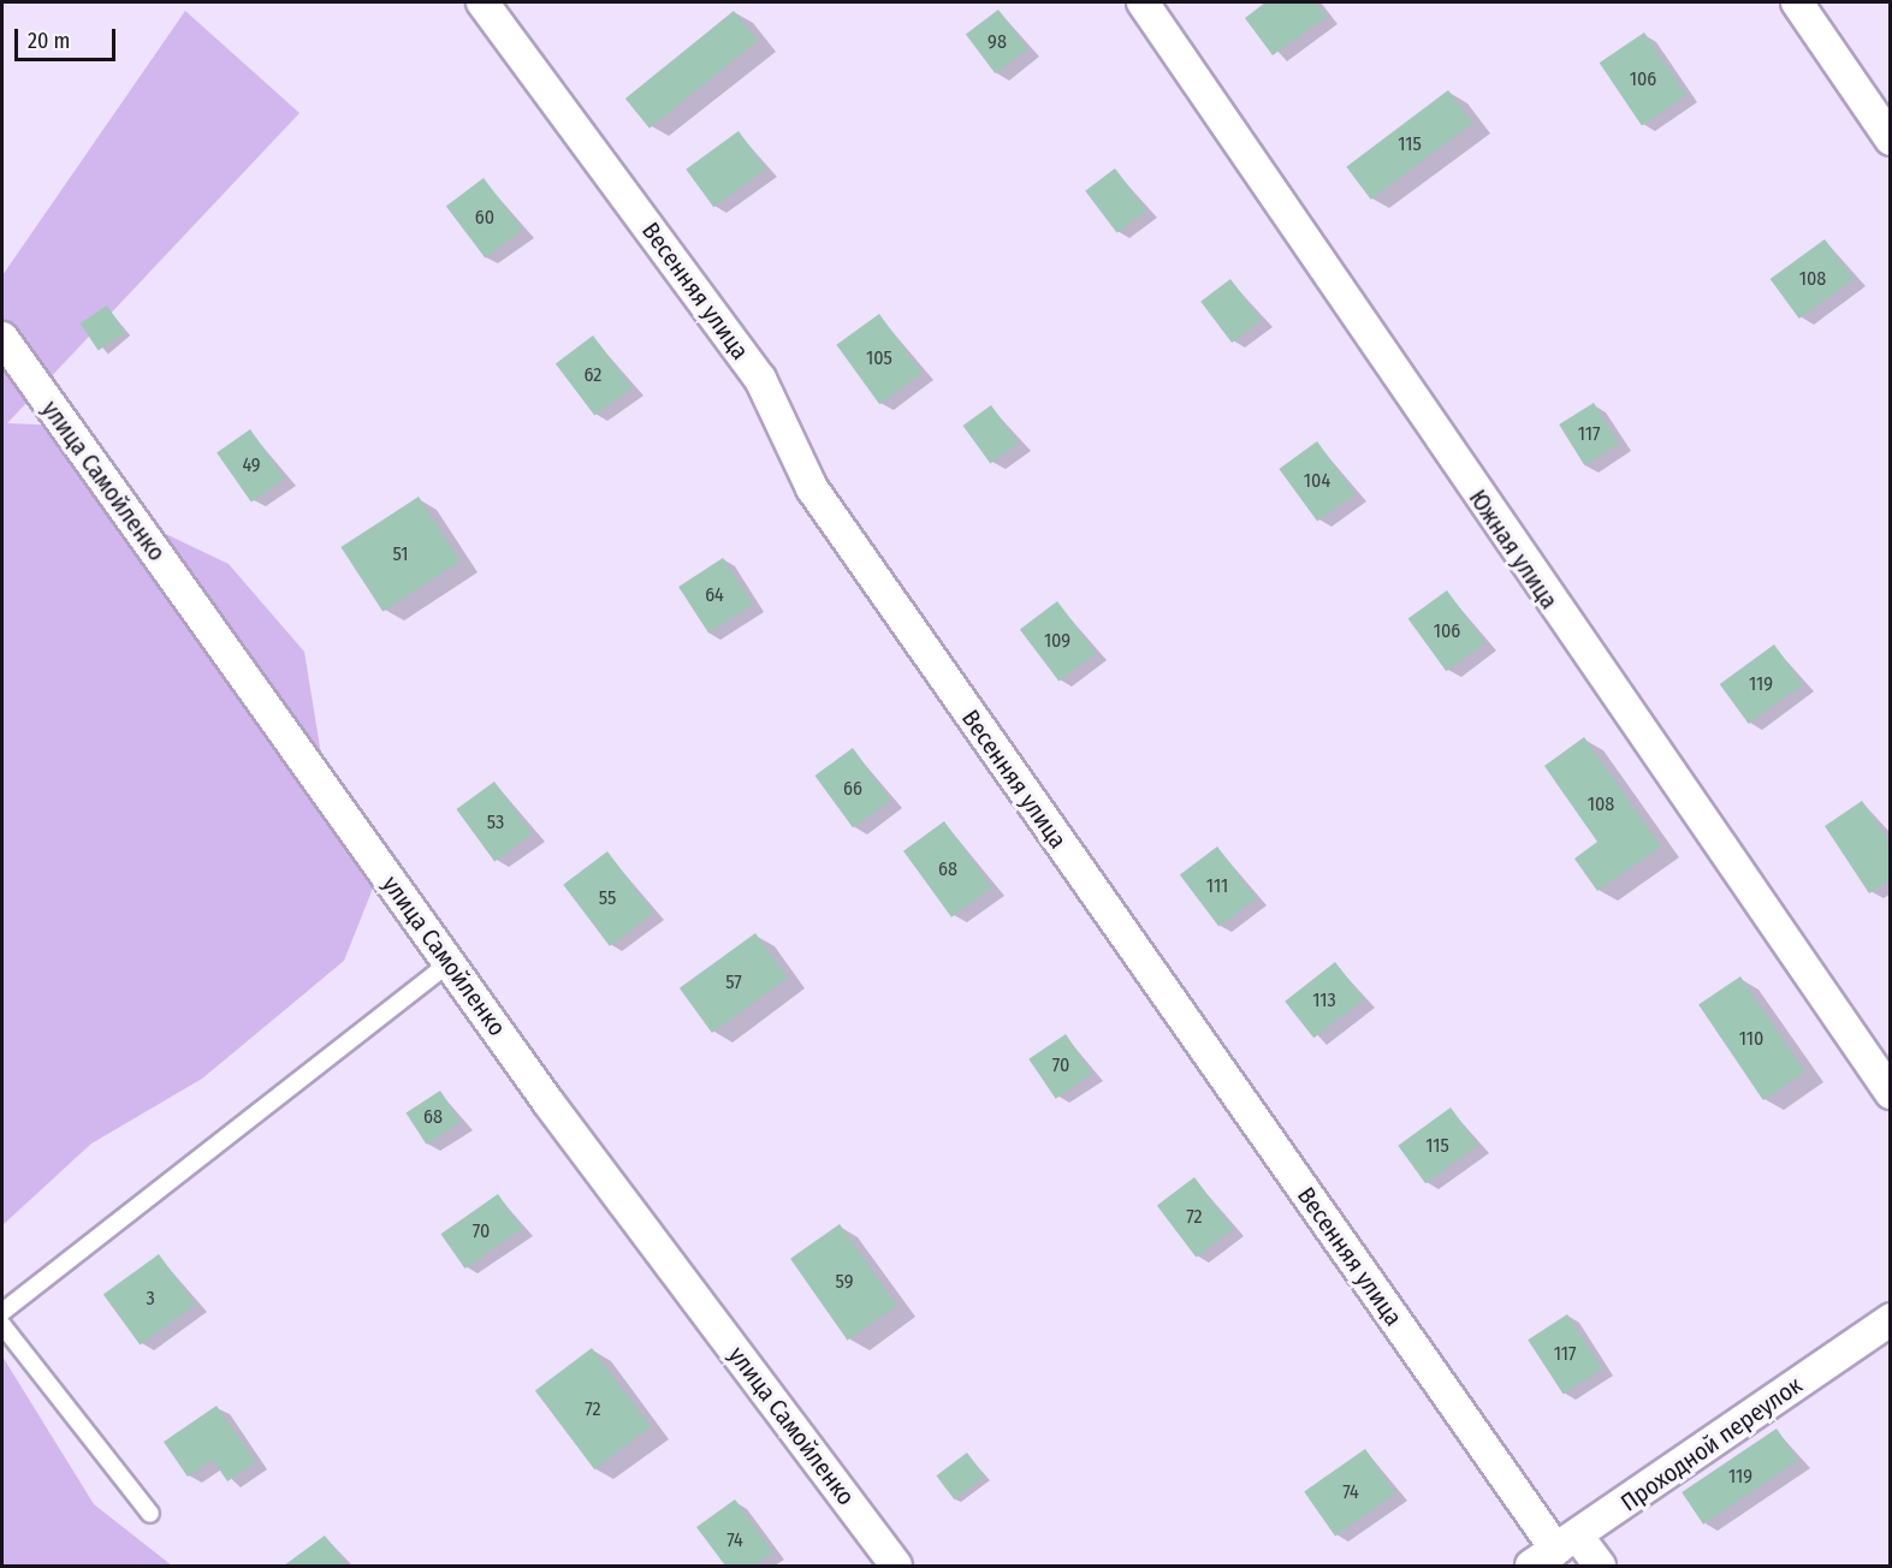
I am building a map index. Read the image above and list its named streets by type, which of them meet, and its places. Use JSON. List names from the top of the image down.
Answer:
{
  "streets": {
    "street": [
      "Весенняя улица",
      "улица Самойленко",
      "Южная улица",
      "Проходной переулок"
    ]
  },
  "crossings": [
    ["Весенняя улица", "Проходной переулок"]
  ],
  "house_numbers": [
    "98",
    "106",
    "115",
    "60",
    "108",
    "105",
    "62",
    "117",
    "49",
    "104",
    "51",
    "64",
    "106",
    "109",
    "119",
    "66",
    "108",
    "53",
    "68",
    "111",
    "55",
    "57",
    "113",
    "110",
    "70",
    "68",
    "115",
    "72",
    "70",
    "59",
    "3",
    "117",
    "72",
    "119",
    "74",
    "74"
  ],
  "scale_bar": "20 m"
}
